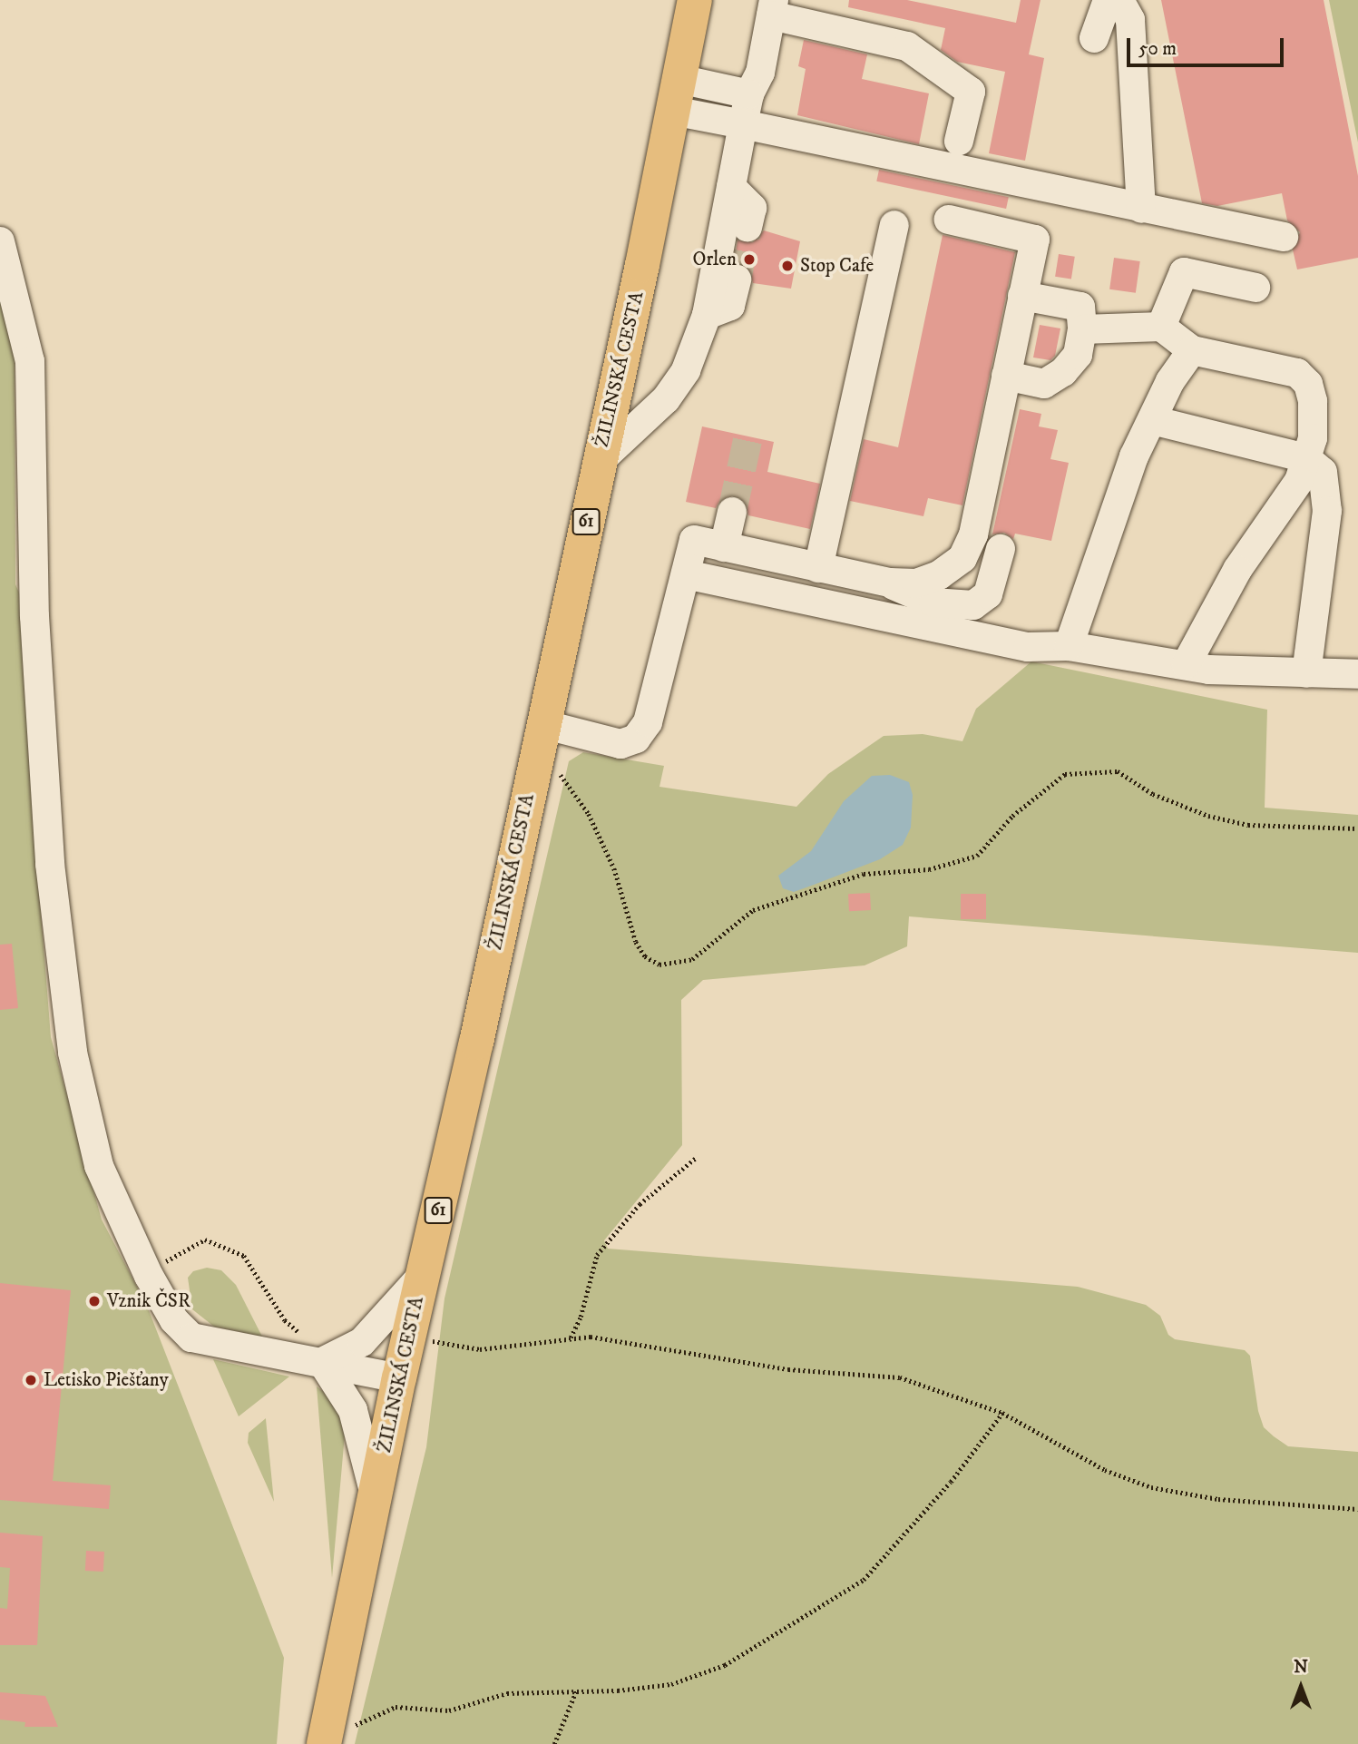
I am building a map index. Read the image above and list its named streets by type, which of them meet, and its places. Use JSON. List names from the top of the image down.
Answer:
{
  "streets": {
    "main road": ["ŽILINSKÁ CESTA", "61"]
  },
  "places": [
    "Orlen",
    "Stop Cafe",
    "Vznik ČSR",
    "Letisko Piešťany"
  ],
  "scale_bar": "50 m",
  "north": "top"
}
